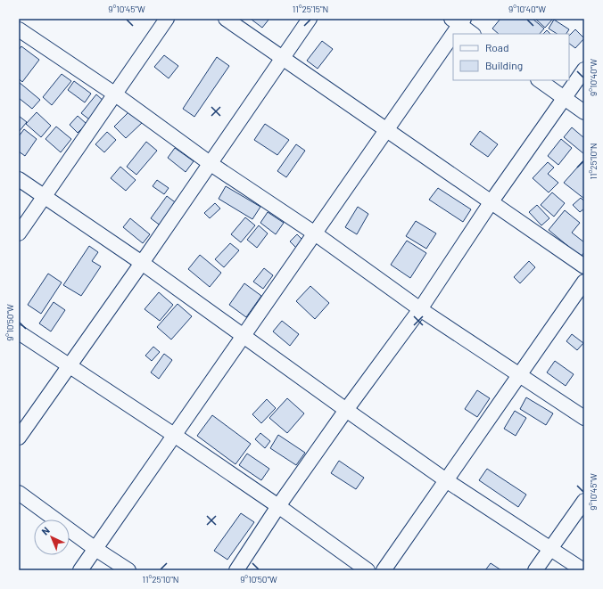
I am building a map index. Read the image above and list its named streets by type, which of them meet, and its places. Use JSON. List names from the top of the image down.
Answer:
{
  "legend": ["Road", "Building"],
  "north": "top left",
  "coordinates": [
    "9°10'45\"W",
    "11°25'15\"N",
    "9°10'40\"W",
    "11°25'10\"N",
    "9°10'50\"W"
  ]
}
